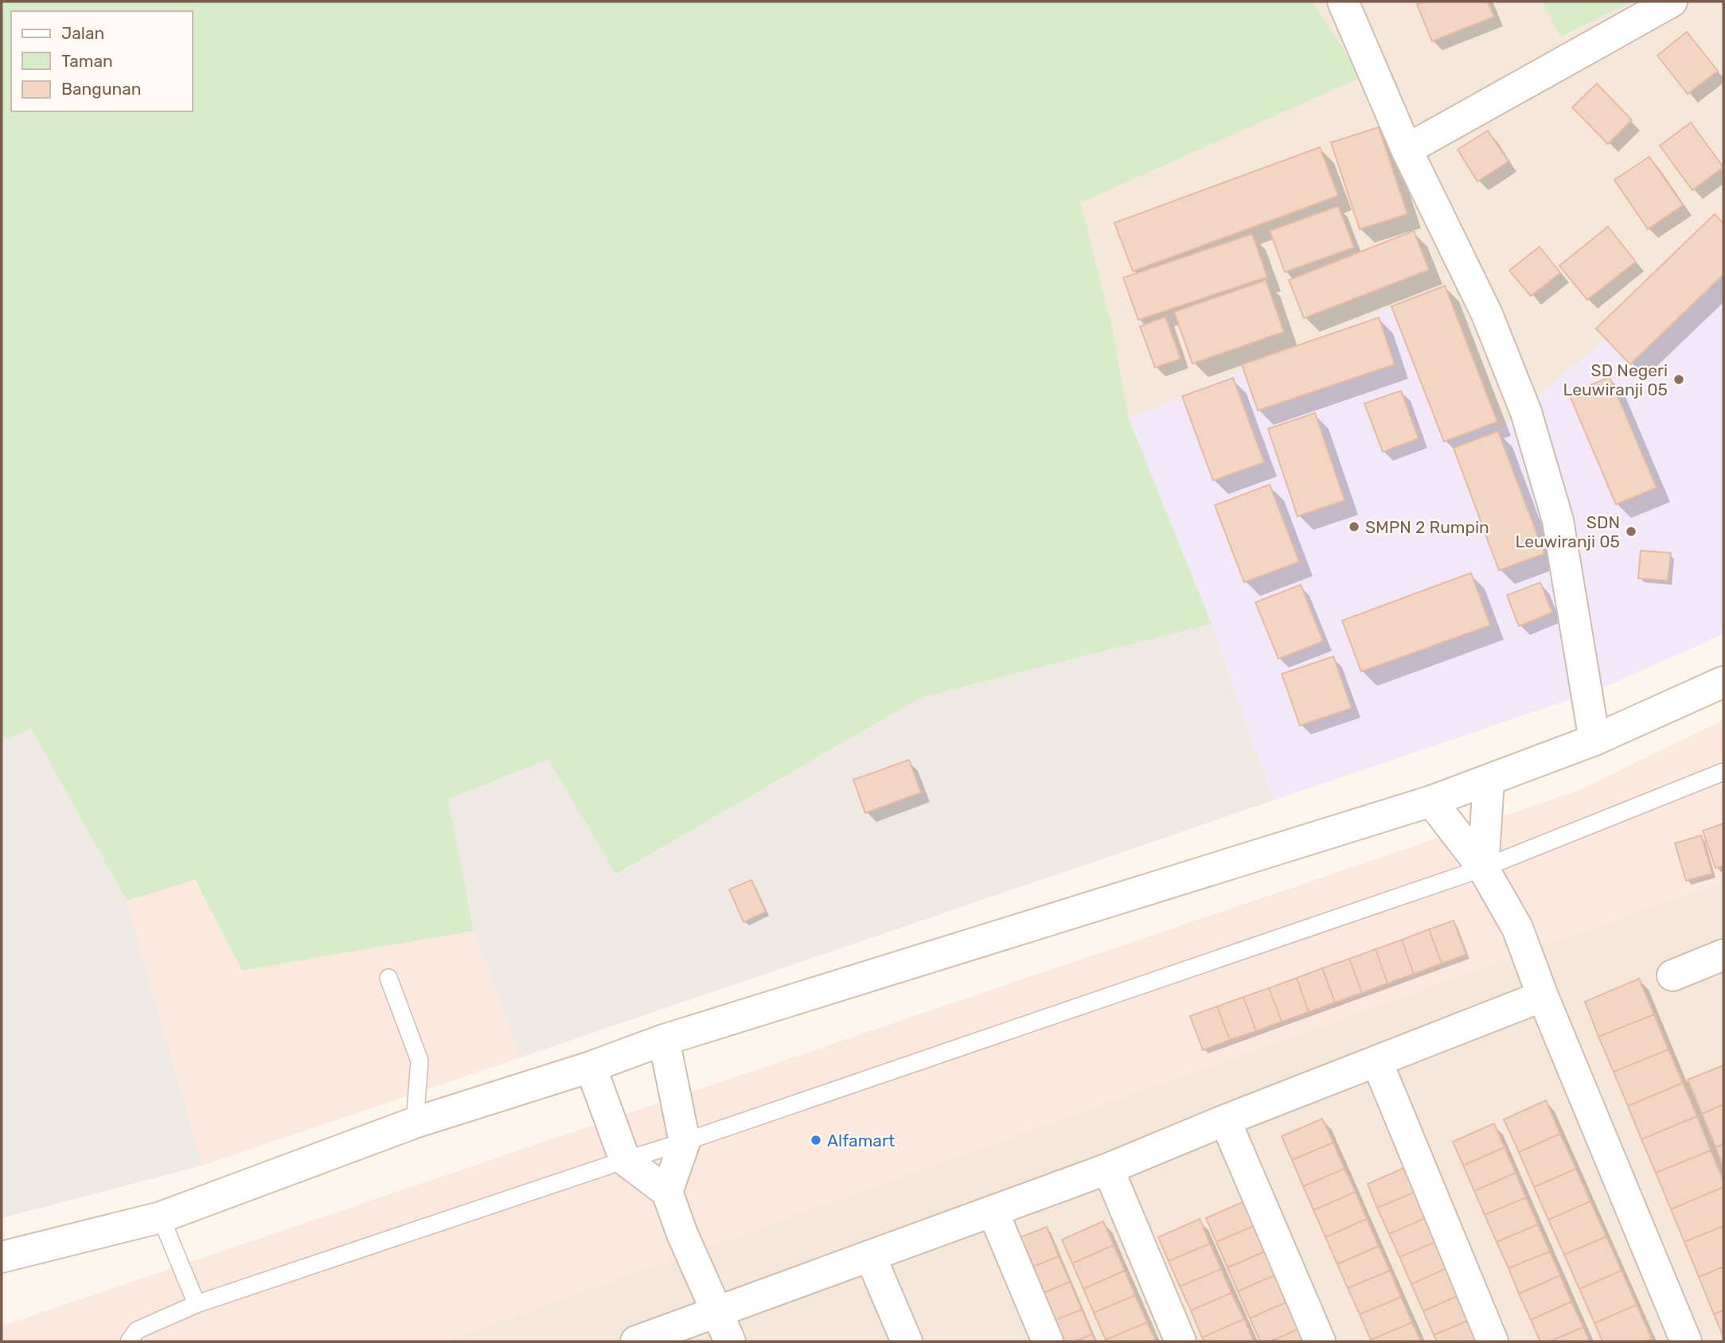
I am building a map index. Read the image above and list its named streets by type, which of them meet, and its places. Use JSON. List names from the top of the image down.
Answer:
{
  "places": [
    "SD Negeri Leuwiranji 05",
    "SMPN 2 Rumpin",
    "SDN Leuwiranji 05",
    "Alfamart"
  ],
  "legend": ["Jalan", "Taman", "Bangunan"]
}
